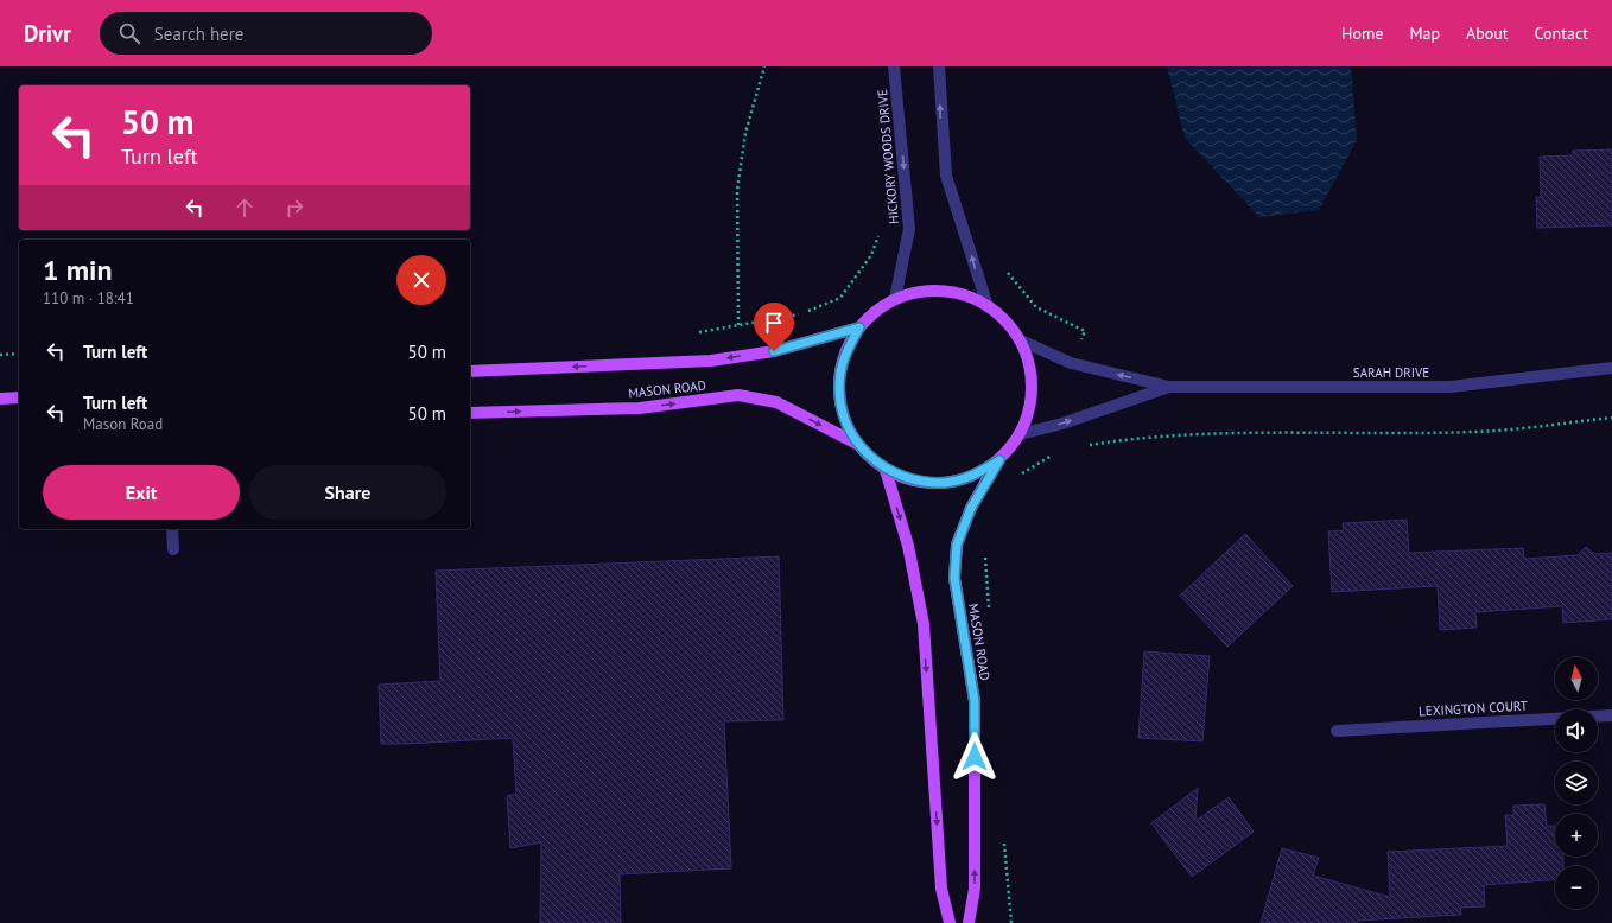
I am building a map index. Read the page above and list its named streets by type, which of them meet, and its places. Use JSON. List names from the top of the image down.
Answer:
{
  "streets": {
    "main road": ["MASON ROAD"],
    "street": ["HICKORY WOODS DRIVE", "SARAH DRIVE", "LEXINGTON COURT"]
  },
  "north": "top",
  "page": {
    "header": "Drivr",
    "search": "Search here",
    "nav": [
      "Home",
      "Map",
      "About",
      "Contact"
    ],
    "turn": ["50 m", "Turn left"],
    "heading": ["1 min", "110 m · 18:41"],
    "list": [
      {
        "name": "Turn left",
        "value": "50 m"
      },
      {
        "name": "Turn left",
        "note": "Mason Road",
        "value": "50 m"
      }
    ],
    "buttons": ["Exit", "Share"],
    "map_buttons": ["+", "−"]
  }
}
